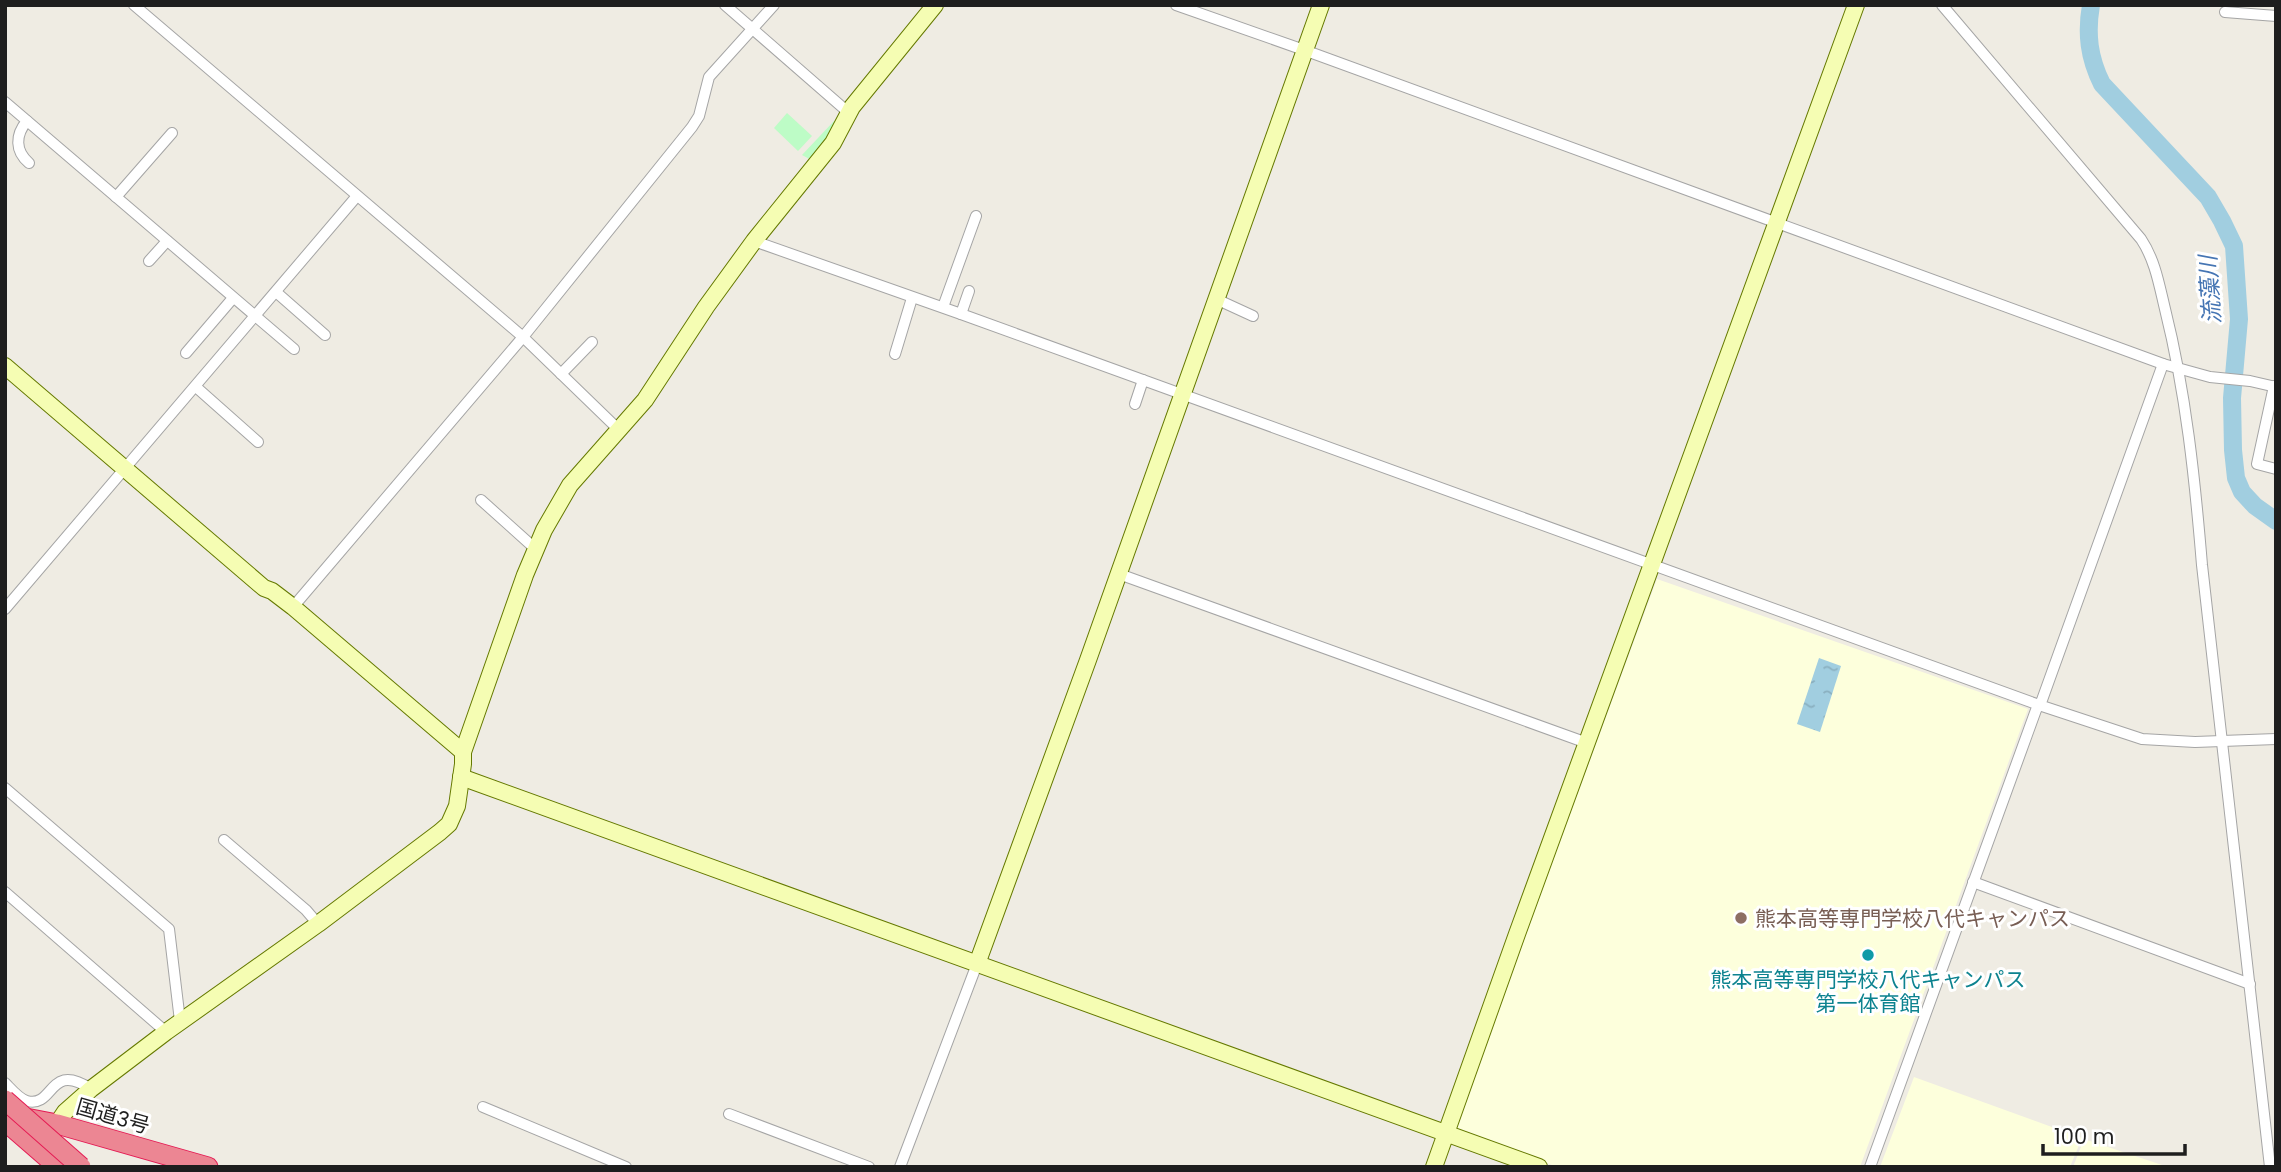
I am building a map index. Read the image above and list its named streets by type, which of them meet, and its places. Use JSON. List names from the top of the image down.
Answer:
{
  "streets": {
    "highway": ["国道3号"]
  },
  "water": ["流藻川"],
  "places": ["熊本高等専門学校八代キャンパス", "熊本高等専門学校八代キャンパス 第一体育館"],
  "scale_bar": "100 m"
}
